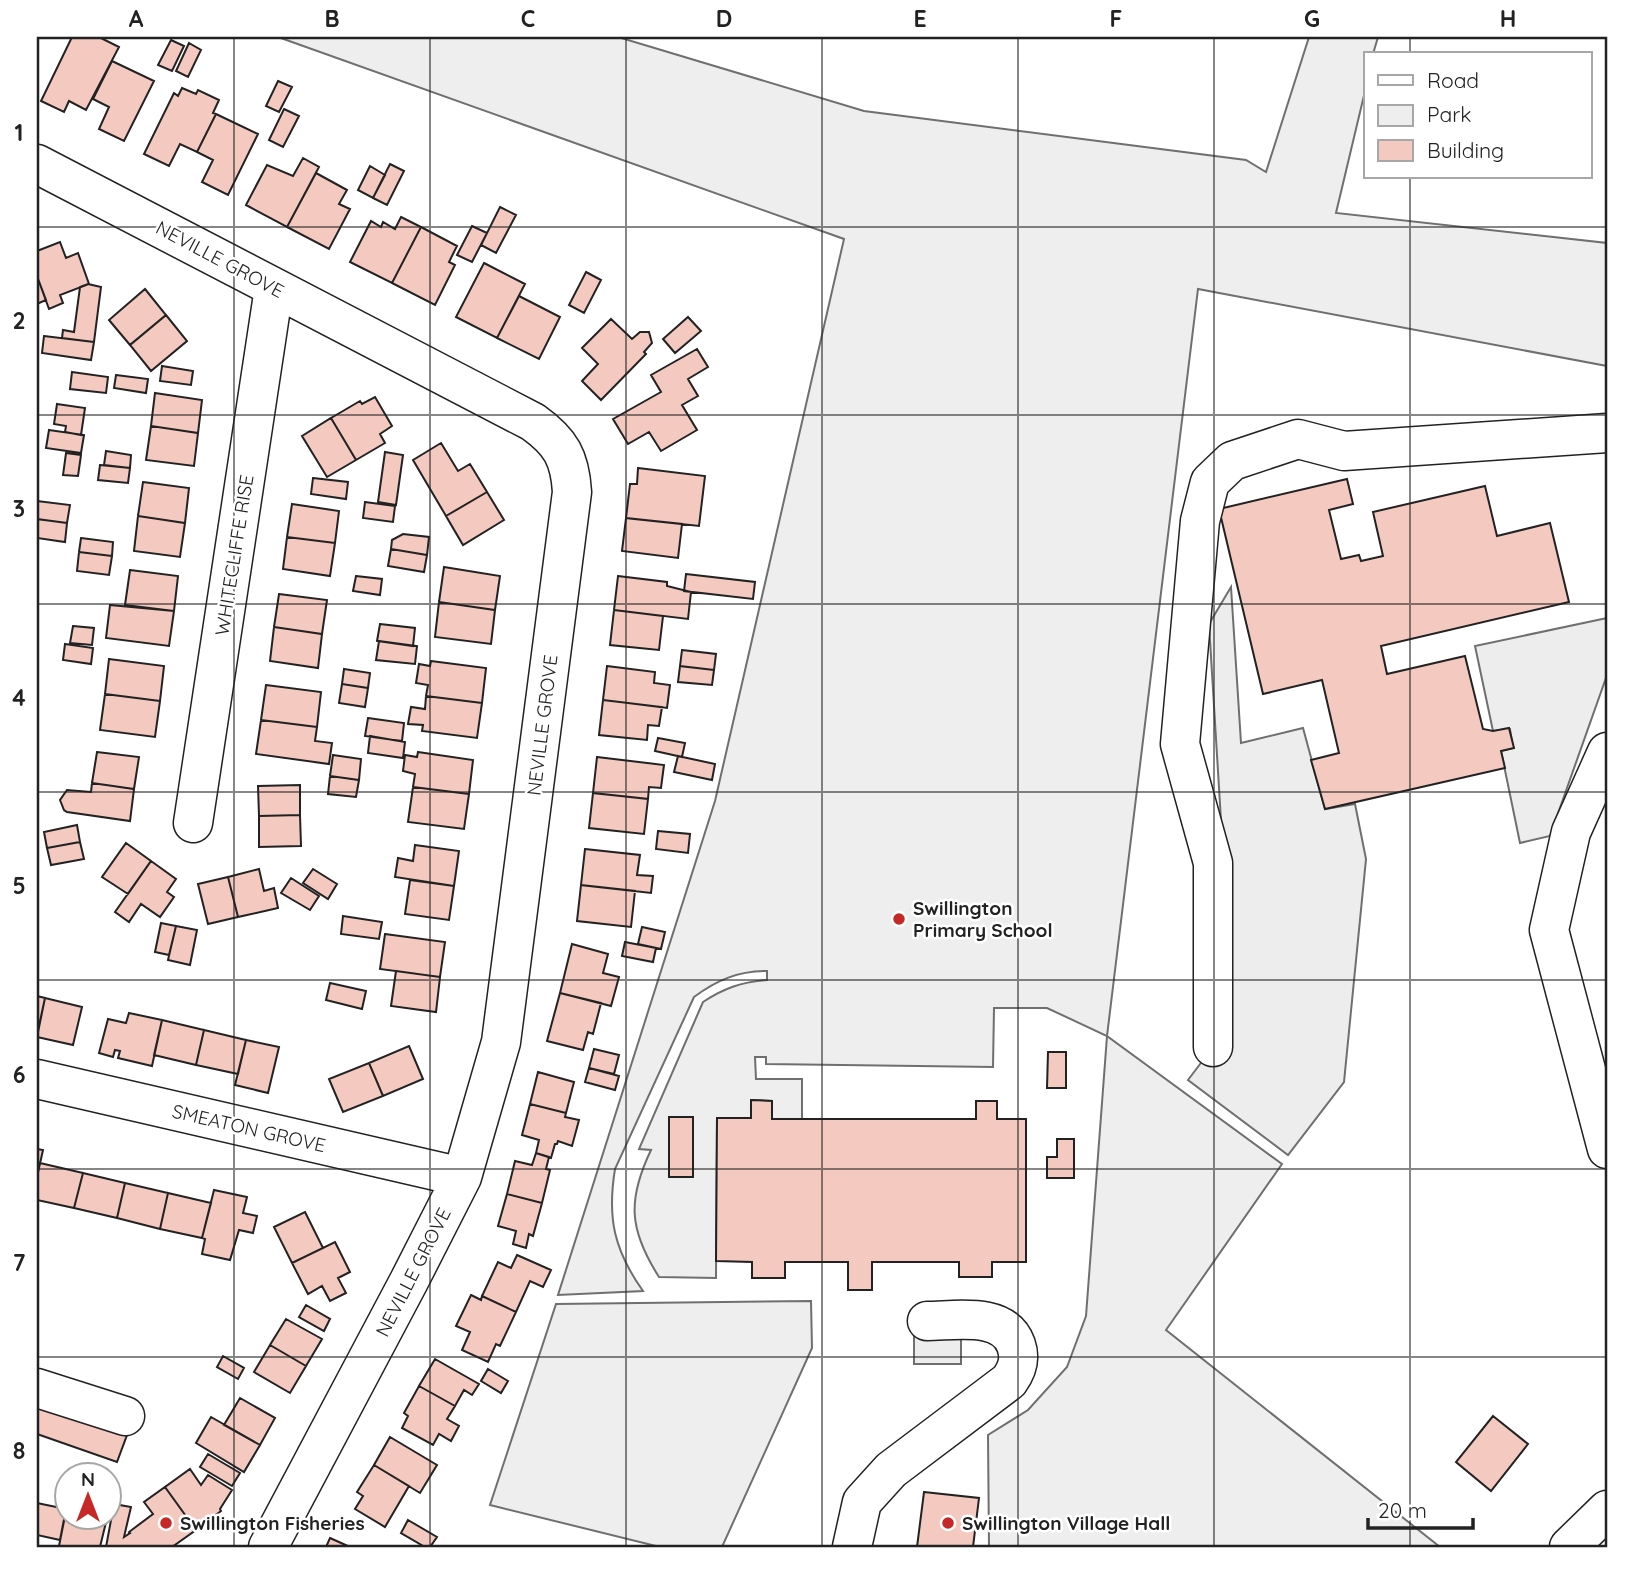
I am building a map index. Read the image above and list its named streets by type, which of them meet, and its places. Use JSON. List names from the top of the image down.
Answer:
{
  "streets": {
    "street": ["NEVILLE GROVE", "WHITECLIFFE RISE", "SMEATON GROVE"]
  },
  "crossings": [
    ["NEVILLE GROVE", "WHITECLIFFE RISE"],
    ["NEVILLE GROVE", "SMEATON GROVE"]
  ],
  "places": ["Swillington Primary School", "Swillington Fisheries", "Swillington Village Hall"],
  "legend": ["Road", "Park", "Building"],
  "scale_bar": "20 m",
  "north": "top",
  "grid": {
    "columns": [
      "A",
      "B",
      "C",
      "D",
      "E",
      "F",
      "G",
      "H"
    ],
    "rows": [
      "1",
      "2",
      "3",
      "4",
      "5",
      "6",
      "7",
      "8"
    ]
  }
}
